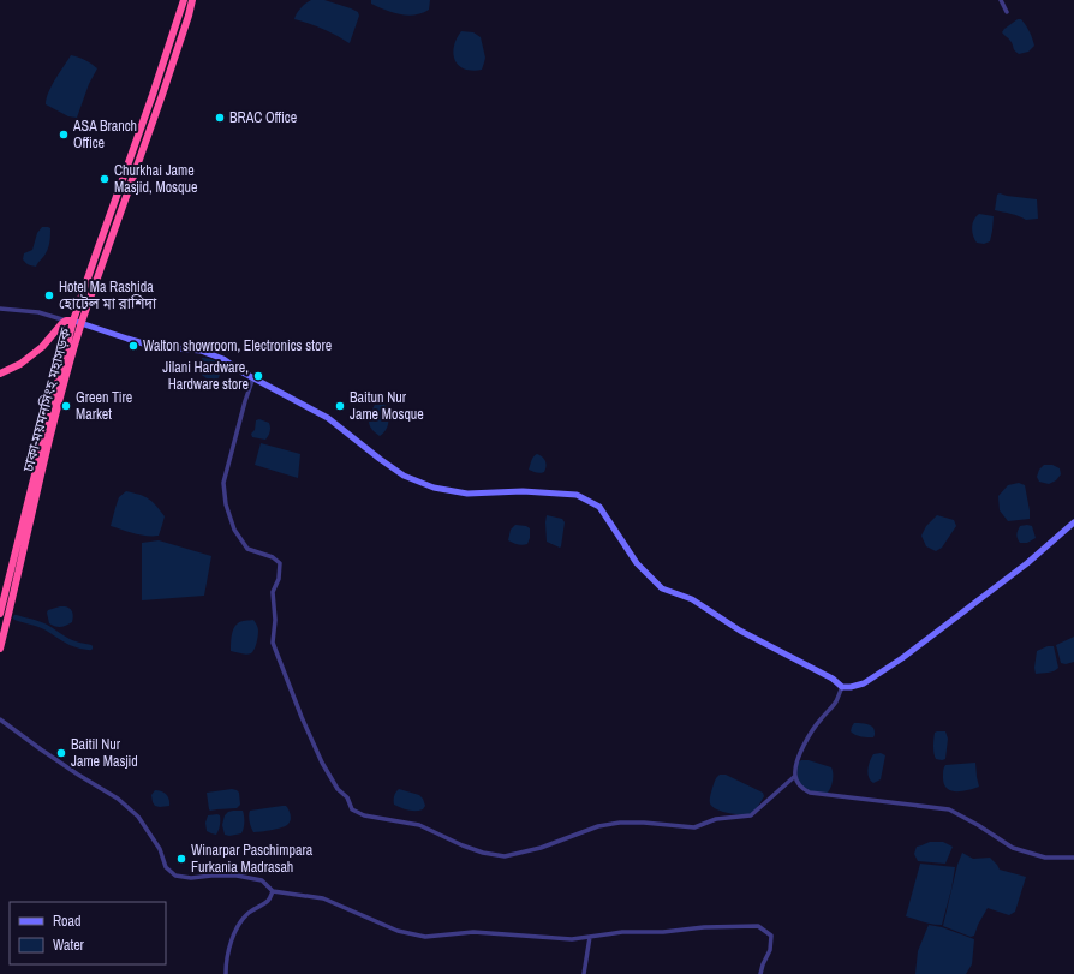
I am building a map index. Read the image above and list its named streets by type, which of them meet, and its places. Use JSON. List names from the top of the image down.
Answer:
{
  "streets": {
    "highway": ["ঢাকা-ময়মনসিংহ মহাসড়ক"]
  },
  "places": [
    "BRAC Office",
    "ASA Branch Office",
    "Churkhai Jame Masjid, Mosque",
    "Hotel Ma Rashida হোটেল মা রাশিদা",
    "Walton showroom, Electronics store",
    "Jilani Hardware, Hardware store",
    "Green Tire Market",
    "Baitun Nur Jame Mosque",
    "Baitil Nur Jame Masjid",
    "Winarpar Paschimpara Furkania Madrasah"
  ],
  "legend": ["Road", "Water"]
}
